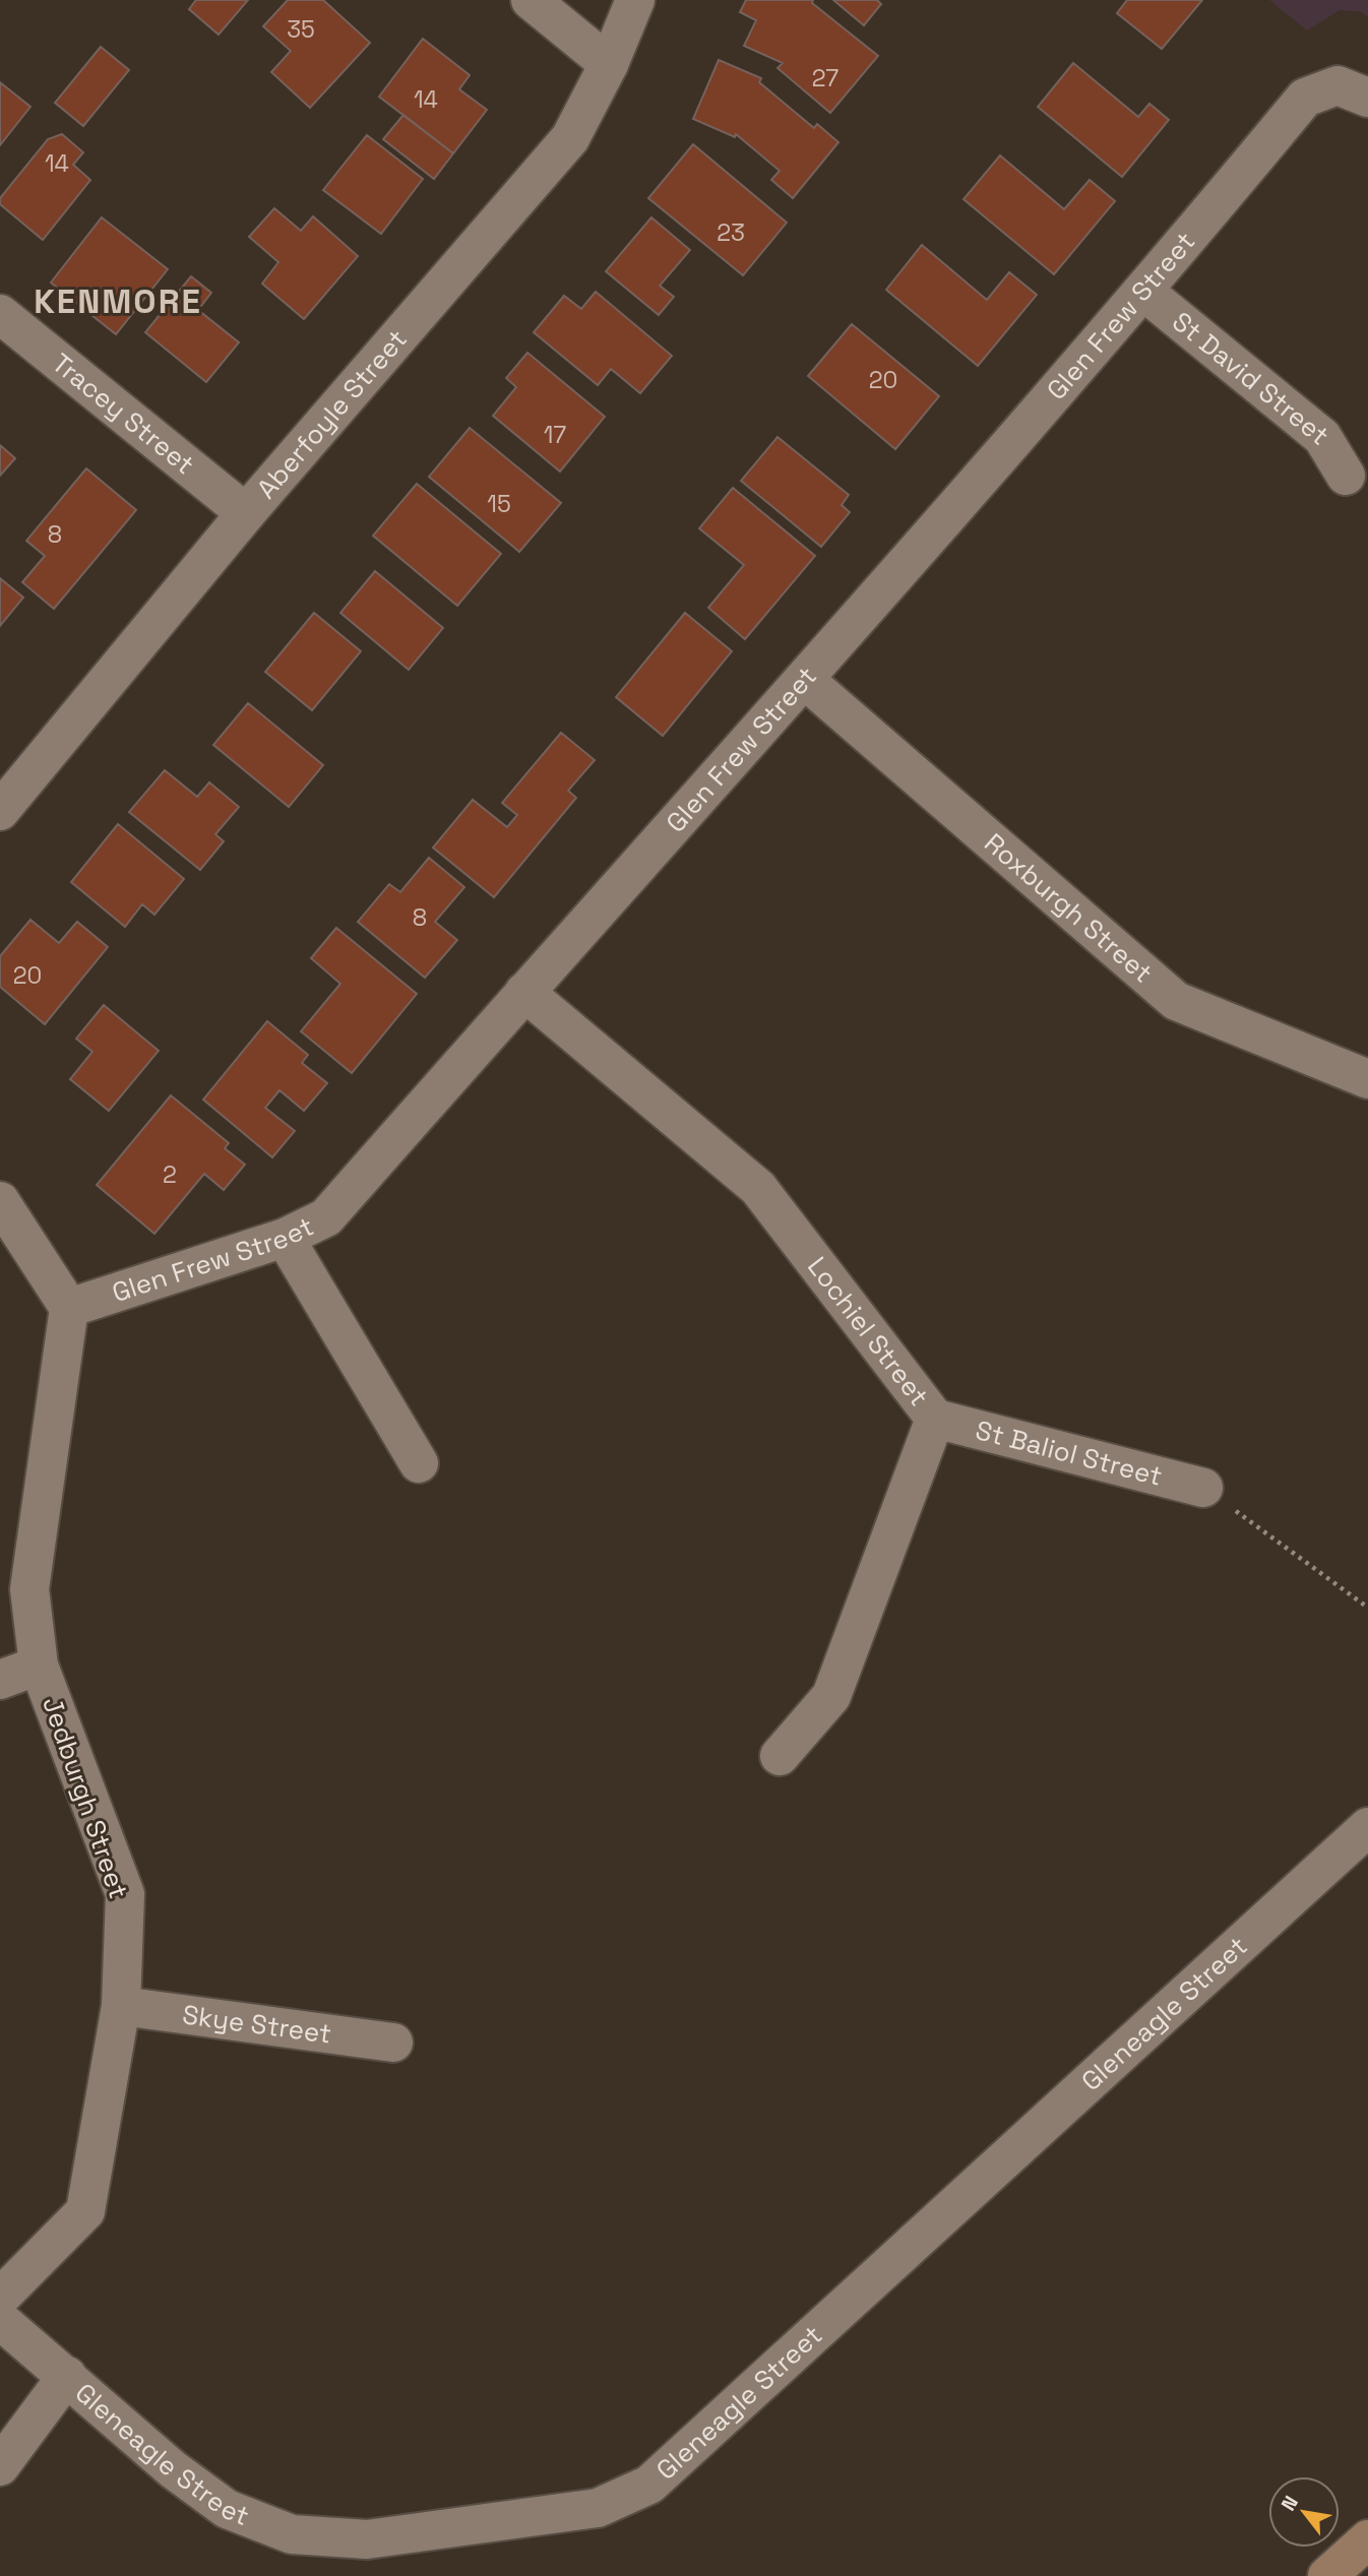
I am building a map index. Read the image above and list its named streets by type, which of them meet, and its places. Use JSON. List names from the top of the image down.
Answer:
{
  "streets": {
    "street": [
      "Glen Frew Street",
      "St David Street",
      "Tracey Street",
      "Aberfoyle Street",
      "Roxburgh Street",
      "Lochiel Street",
      "St Baliol Street",
      "Jedburgh Street",
      "Gleneagle Street",
      "Skye Street"
    ]
  },
  "crossings": [
    ["Glen Frew Street", "St David Street"],
    ["Glen Frew Street", "Roxburgh Street"],
    ["Glen Frew Street", "Lochiel Street"],
    ["Glen Frew Street", "Jedburgh Street"],
    ["Tracey Street", "Aberfoyle Street"],
    ["Lochiel Street", "St Baliol Street"],
    ["Jedburgh Street", "Skye Street"]
  ],
  "districts": ["KENMORE"],
  "house_numbers": [
    "35",
    "27",
    "14",
    "14",
    "23",
    "20",
    "17",
    "15",
    "8",
    "8",
    "20",
    "2"
  ],
  "north": "top left"
}
